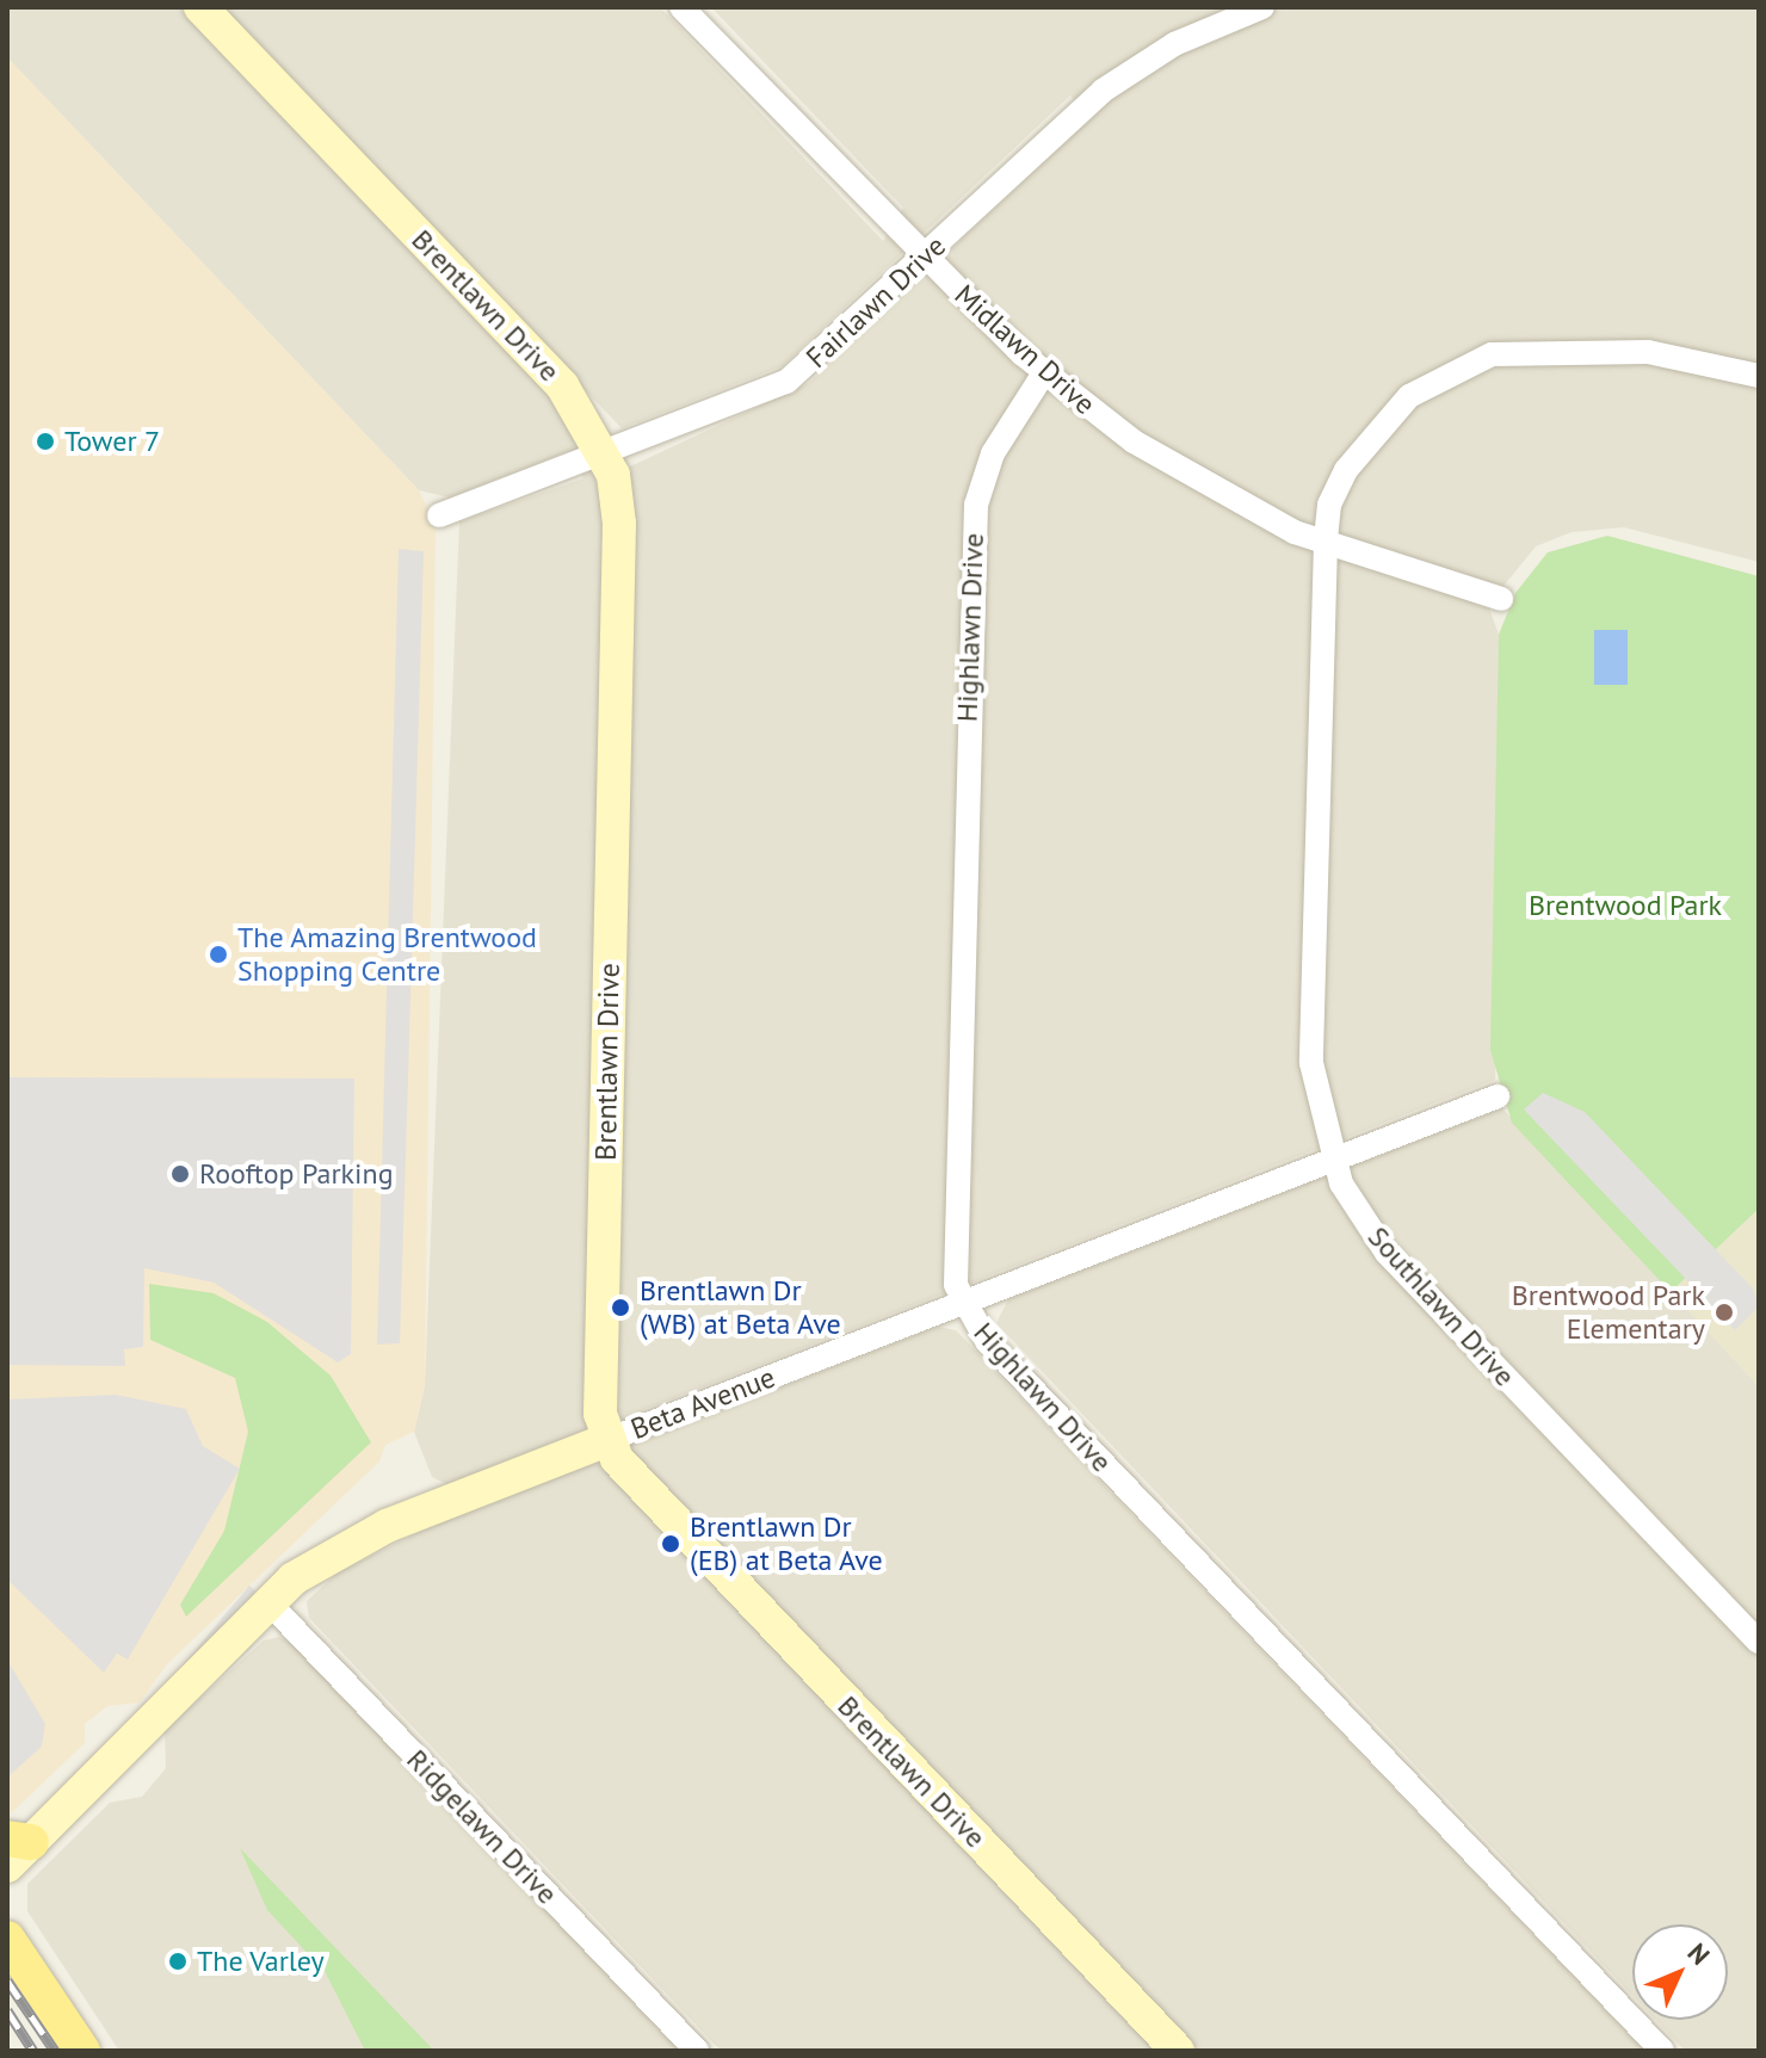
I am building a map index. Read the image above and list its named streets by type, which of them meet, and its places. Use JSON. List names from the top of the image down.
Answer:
{
  "streets": {
    "street": [
      "Fairlawn Drive",
      "Brentlawn Drive",
      "Midlawn Drive",
      "Highlawn Drive",
      "Southlawn Drive",
      "Beta Avenue",
      "Ridgelawn Drive"
    ]
  },
  "crossings": [
    ["Fairlawn Drive", "Brentlawn Drive"],
    ["Fairlawn Drive", "Midlawn Drive"],
    ["Brentlawn Drive", "Beta Avenue"],
    ["Midlawn Drive", "Highlawn Drive"],
    ["Midlawn Drive", "Southlawn Drive"],
    ["Highlawn Drive", "Beta Avenue"],
    ["Southlawn Drive", "Beta Avenue"],
    ["Beta Avenue", "Ridgelawn Drive"]
  ],
  "parks": ["Brentwood Park"],
  "places": [
    "Tower 7",
    "The Amazing Brentwood Shopping Centre",
    "Rooftop Parking",
    "Brentlawn Dr (WB) at Beta Ave",
    "Brentwood Park Elementary",
    "Brentlawn Dr (EB) at Beta Ave",
    "The Varley"
  ],
  "north": "top right"
}
